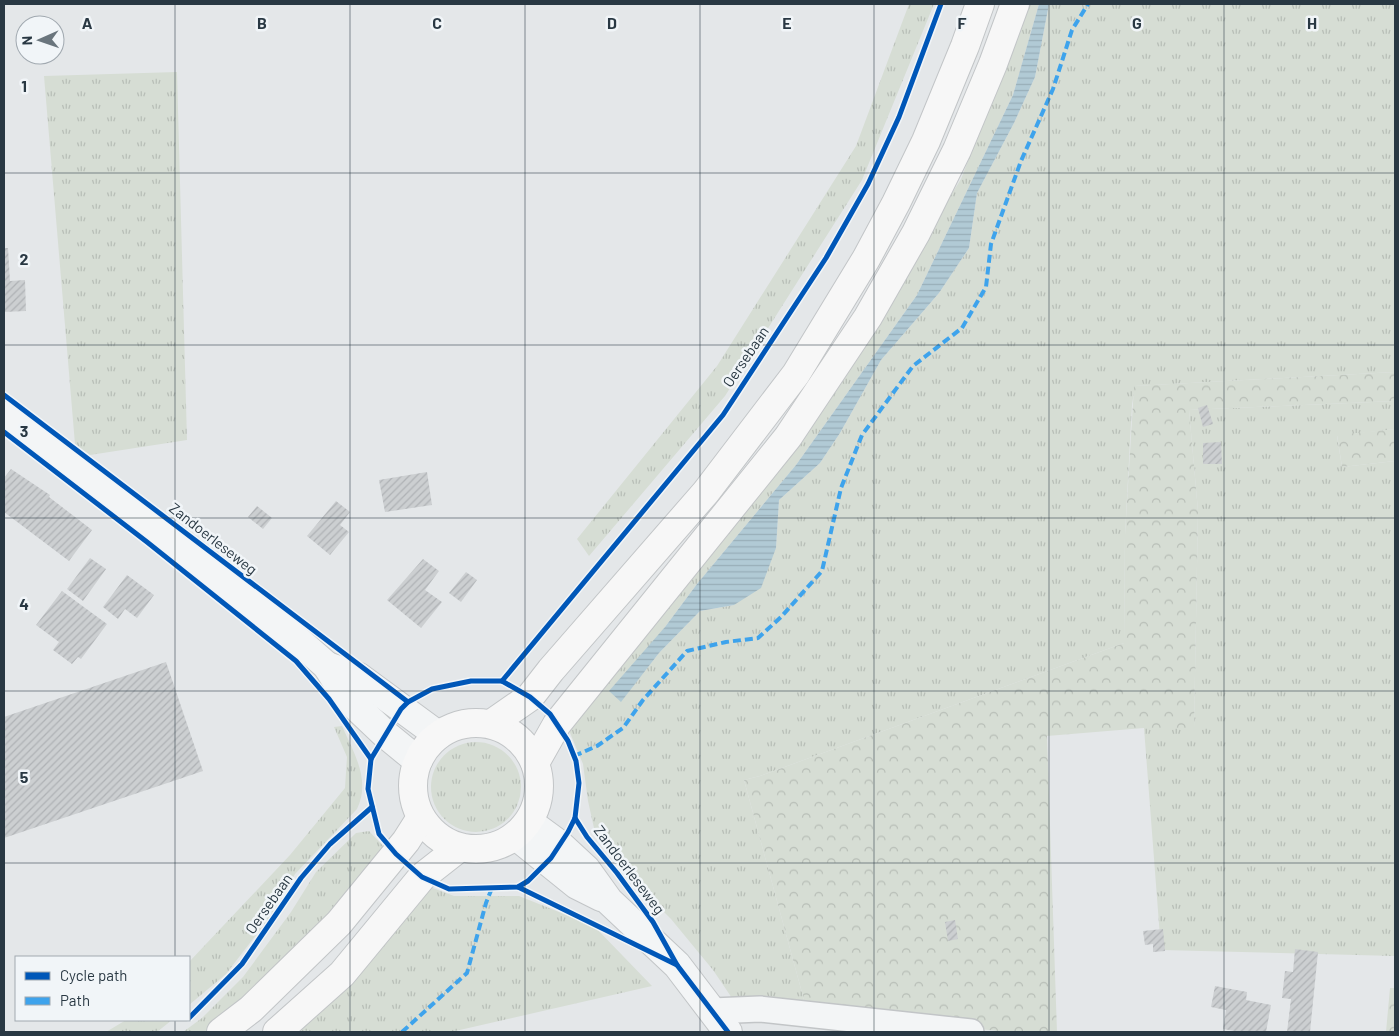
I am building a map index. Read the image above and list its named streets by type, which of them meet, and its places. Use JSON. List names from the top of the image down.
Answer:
{
  "streets": {
    "street": ["Zandoerleseweg"],
    "cycle path": ["Oersebaan"]
  },
  "legend": ["Cycle path", "Path"],
  "north": "left",
  "grid": {
    "columns": [
      "A",
      "B",
      "C",
      "D",
      "E",
      "F",
      "G",
      "H"
    ],
    "rows": [
      "1",
      "2",
      "3",
      "4",
      "5"
    ]
  }
}
